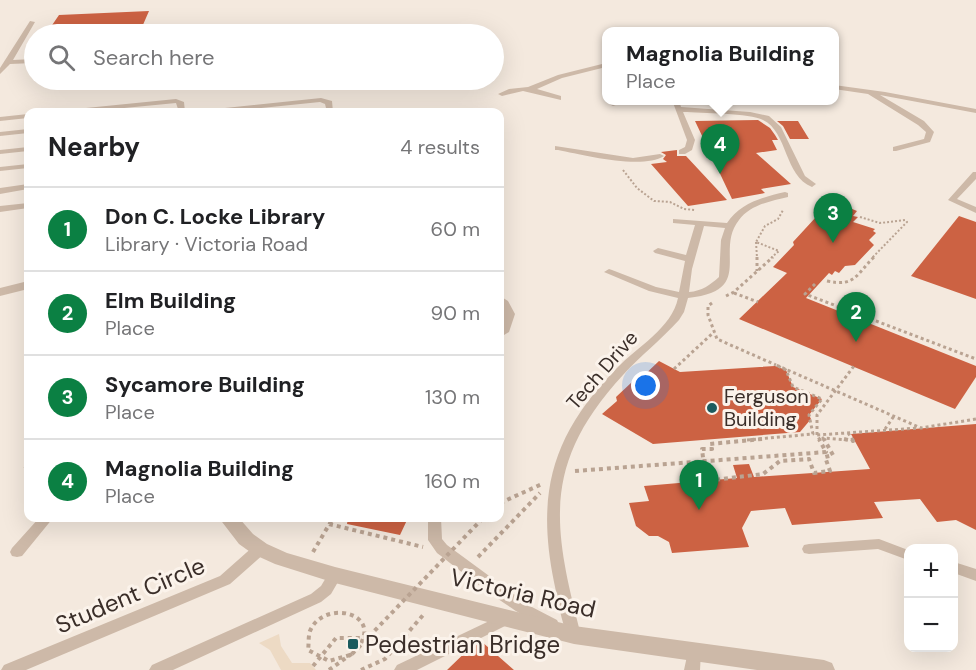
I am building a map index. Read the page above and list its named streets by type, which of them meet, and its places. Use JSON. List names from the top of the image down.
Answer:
{
  "streets": {
    "street": ["Victoria Road"],
    "lane": ["Tech Drive", "Student Circle"]
  },
  "crossings": [
    ["Tech Drive", "Victoria Road"],
    ["Victoria Road", "Student Circle"]
  ],
  "places": {
    "other": ["Ferguson Building"],
    "transit": ["Pedestrian Bridge"]
  },
  "page": {
    "search": "Search here",
    "popup": ["Magnolia Building", "Place"],
    "heading": ["Nearby", "4 results"],
    "pins": [
      "4",
      "3",
      "2",
      "1"
    ],
    "list": [
      {
        "mark": "1",
        "name": "Don C. Locke Library",
        "note": "Library · Victoria Road",
        "value": "60 m"
      },
      {
        "mark": "2",
        "name": "Elm Building",
        "note": "Place",
        "value": "90 m"
      },
      {
        "mark": "3",
        "name": "Sycamore Building",
        "note": "Place",
        "value": "130 m"
      },
      {
        "mark": "4",
        "name": "Magnolia Building",
        "note": "Place",
        "value": "160 m"
      }
    ],
    "map_buttons": ["+", "−"]
  }
}
